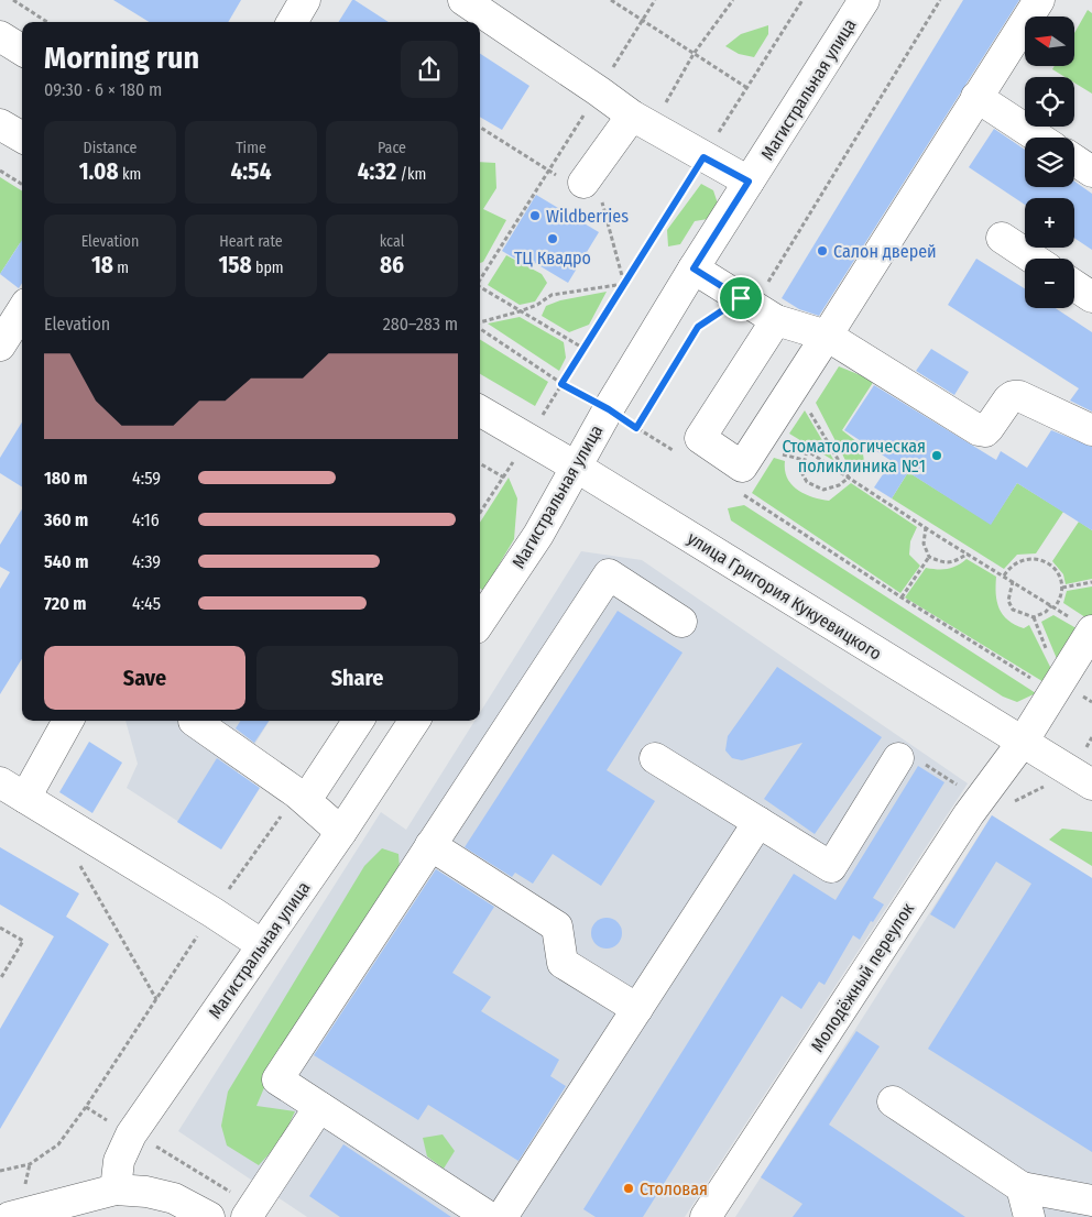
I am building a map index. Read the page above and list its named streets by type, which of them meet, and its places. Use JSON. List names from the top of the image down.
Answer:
{
  "streets": {
    "main road": ["Магистральная улица", "улица Григория Кукуевицкого", "Молодёжный переулок"]
  },
  "crossings": [
    ["Магистральная улица", "улица Григория Кукуевицкого"],
    ["улица Григория Кукуевицкого", "Молодёжный переулок"]
  ],
  "places": [
    "Wildberries",
    "ТЦ Квадро",
    "Салон дверей",
    "Стоматологическая поликлиника №1",
    "Столовая"
  ],
  "north": "left",
  "page": {
    "map_buttons": ["+", "−"],
    "heading": ["Morning run", "09:30 · 6 × 180 m"],
    "stats": [
      ["Distance", "1.08 km"],
      ["Time", "4:54"],
      ["Pace", "4:32 /km"],
      ["Elevation", "18 m"],
      ["Heart rate", "158 bpm"],
      ["kcal", "86"]
    ],
    "chart": ["Elevation", "280–283 m"],
    "list": [
      {
        "name": "180 m",
        "note": "4:59"
      },
      {
        "name": "360 m",
        "note": "4:16"
      },
      {
        "name": "540 m",
        "note": "4:39"
      },
      {
        "name": "720 m",
        "note": "4:45"
      }
    ],
    "buttons": ["Save", "Share"]
  }
}
